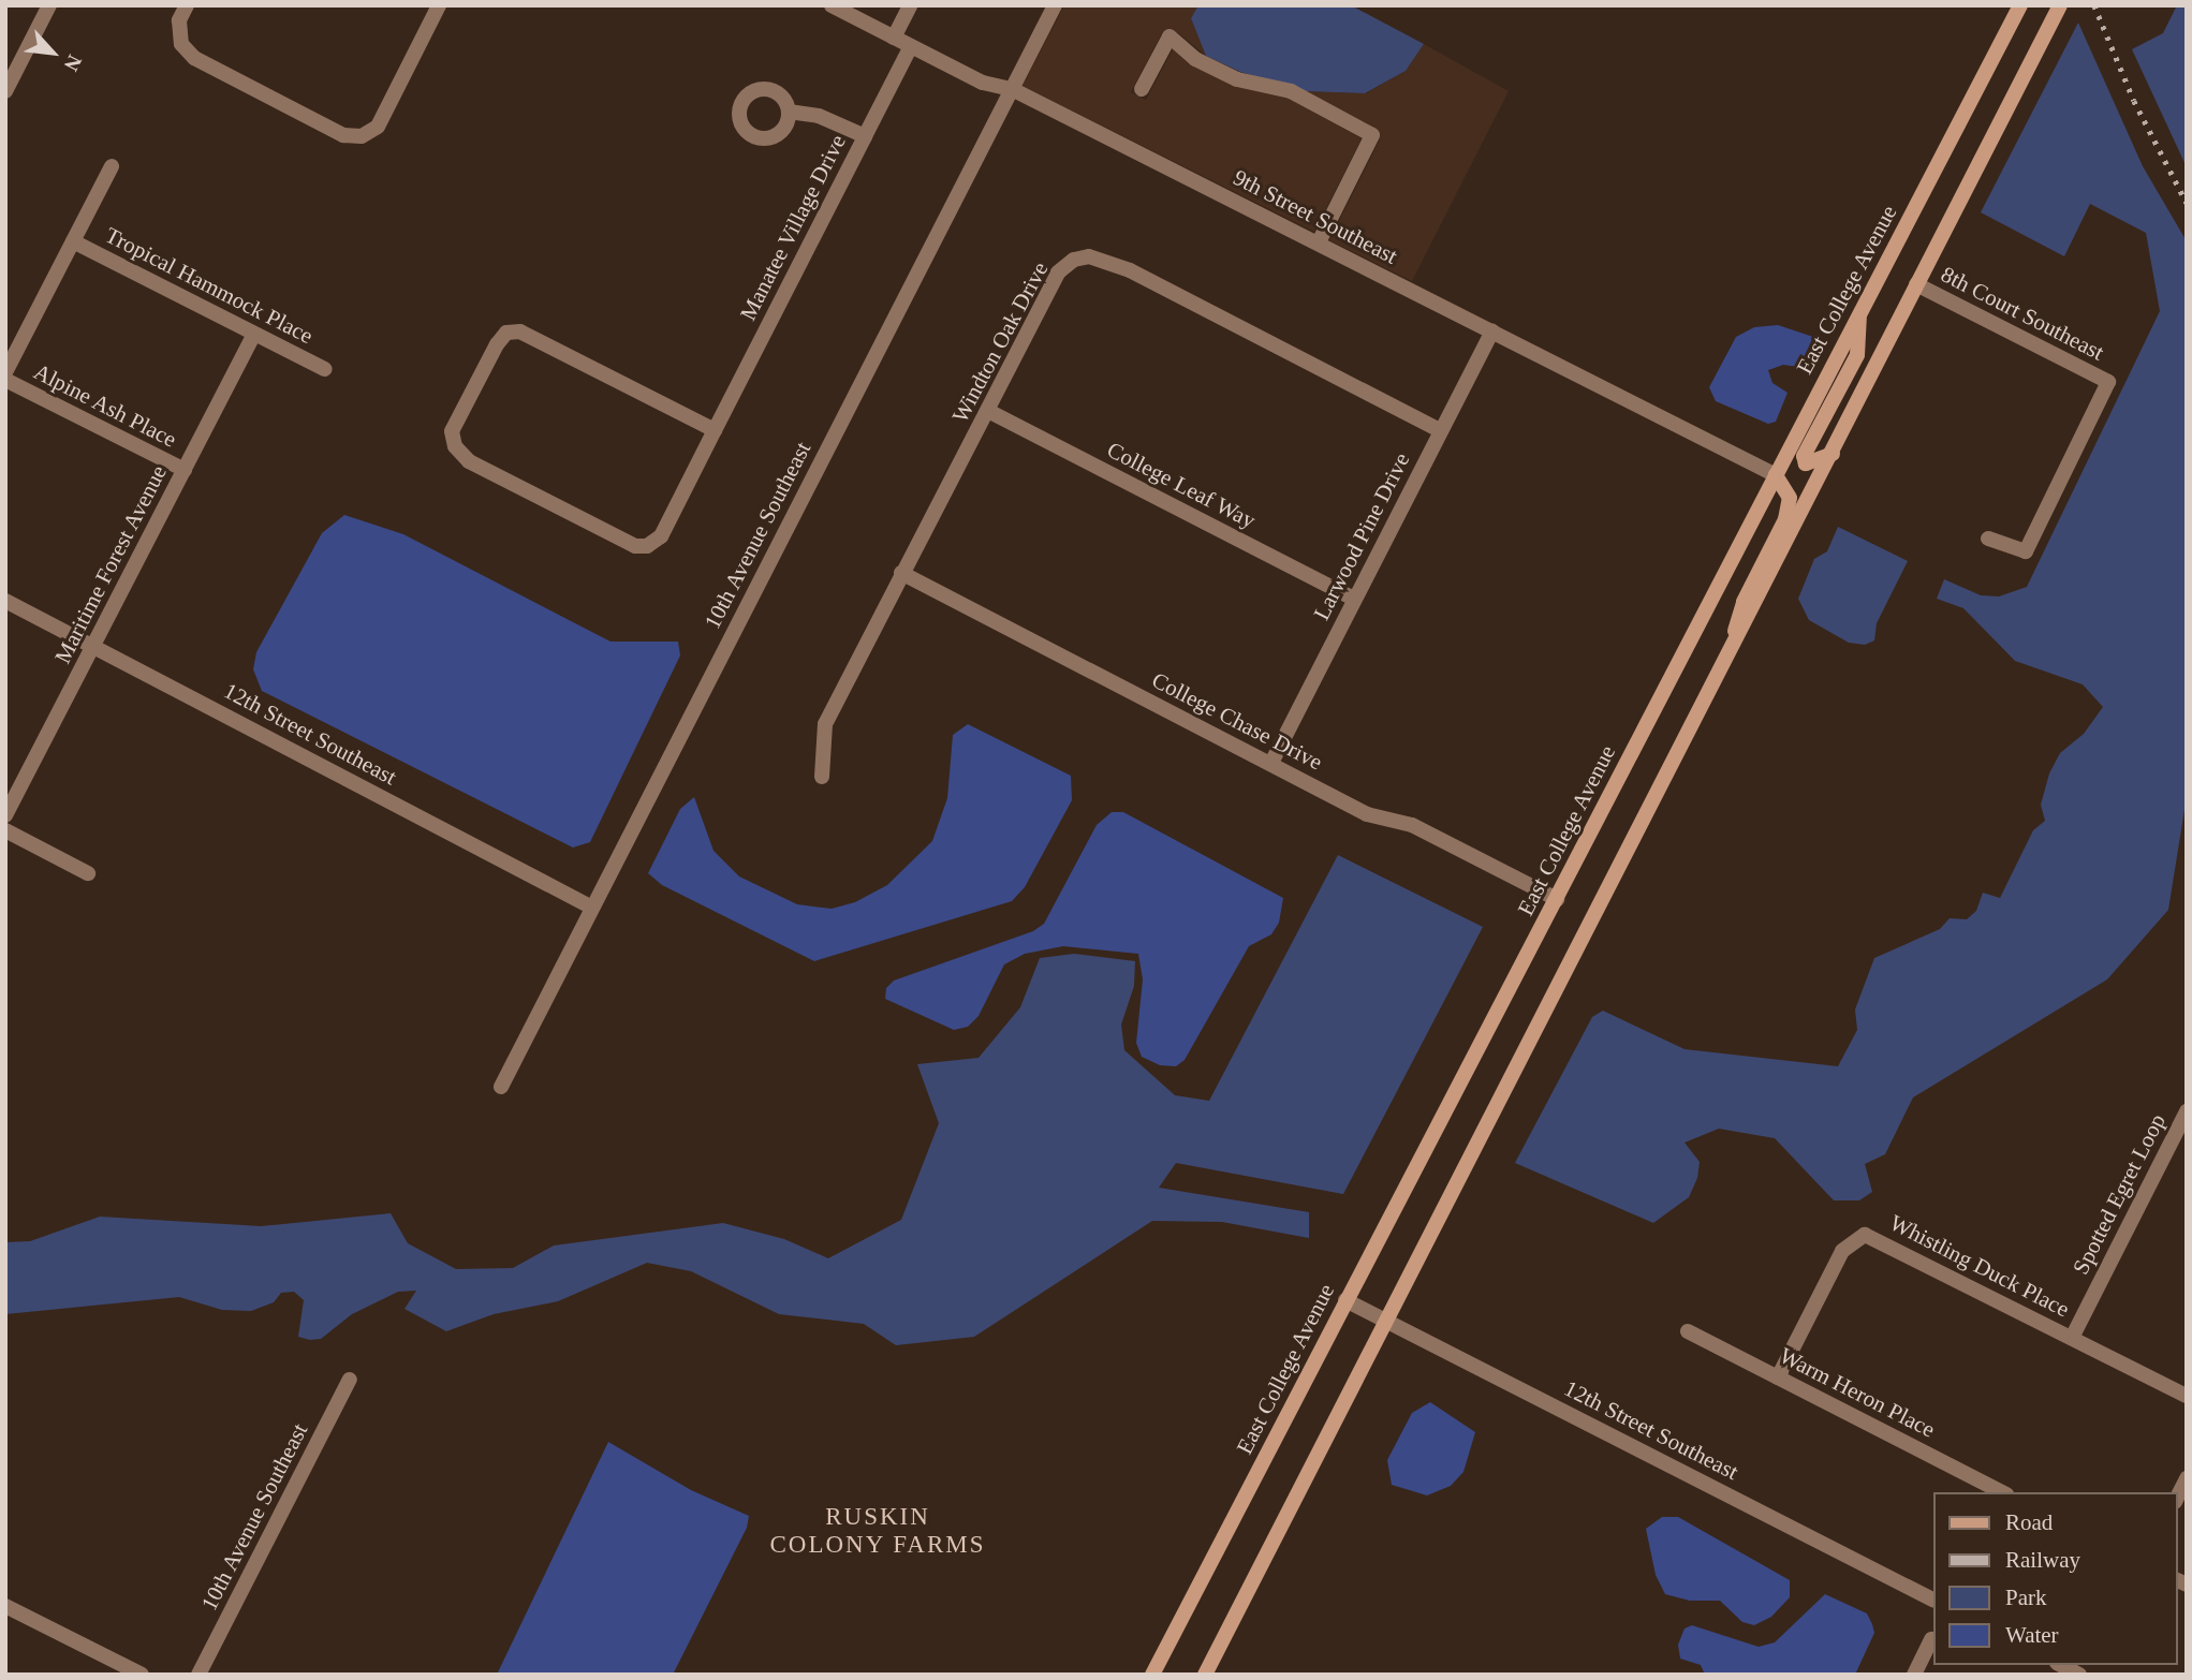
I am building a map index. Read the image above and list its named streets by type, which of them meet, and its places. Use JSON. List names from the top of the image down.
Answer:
{
  "streets": {
    "main road": ["East College Avenue"],
    "street": [
      "9th Street Southeast",
      "Manatee Village Drive",
      "Tropical Hammock Place",
      "8th Court Southeast",
      "Windton Oak Drive",
      "Alpine Ash Place",
      "College Leaf Way",
      "10th Avenue Southeast",
      "Larwood Pine Drive",
      "Maritime Forest Avenue",
      "College Chase Drive",
      "12th Street Southeast",
      "Spotted Egret Loop",
      "Whistling Duck Place",
      "Warm Heron Place"
    ]
  },
  "crossings": [
    ["9th Street Southeast", "Manatee Village Drive"],
    ["9th Street Southeast", "East College Avenue"],
    ["9th Street Southeast", "10th Avenue Southeast"],
    ["9th Street Southeast", "Larwood Pine Drive"],
    ["Tropical Hammock Place", "Maritime Forest Avenue"],
    ["East College Avenue", "College Chase Drive"],
    ["East College Avenue", "12th Street Southeast"],
    ["Windton Oak Drive", "College Leaf Way"],
    ["Windton Oak Drive", "Larwood Pine Drive"],
    ["Windton Oak Drive", "College Chase Drive"],
    ["Alpine Ash Place", "Maritime Forest Avenue"],
    ["College Leaf Way", "Larwood Pine Drive"],
    ["10th Avenue Southeast", "12th Street Southeast"],
    ["Larwood Pine Drive", "College Chase Drive"],
    ["Maritime Forest Avenue", "12th Street Southeast"],
    ["Spotted Egret Loop", "Whistling Duck Place"],
    ["Whistling Duck Place", "Warm Heron Place"]
  ],
  "districts": ["RUSKIN COLONY FARMS"],
  "legend": [
    "Road",
    "Railway",
    "Park",
    "Water"
  ],
  "north": "bottom right"
}
